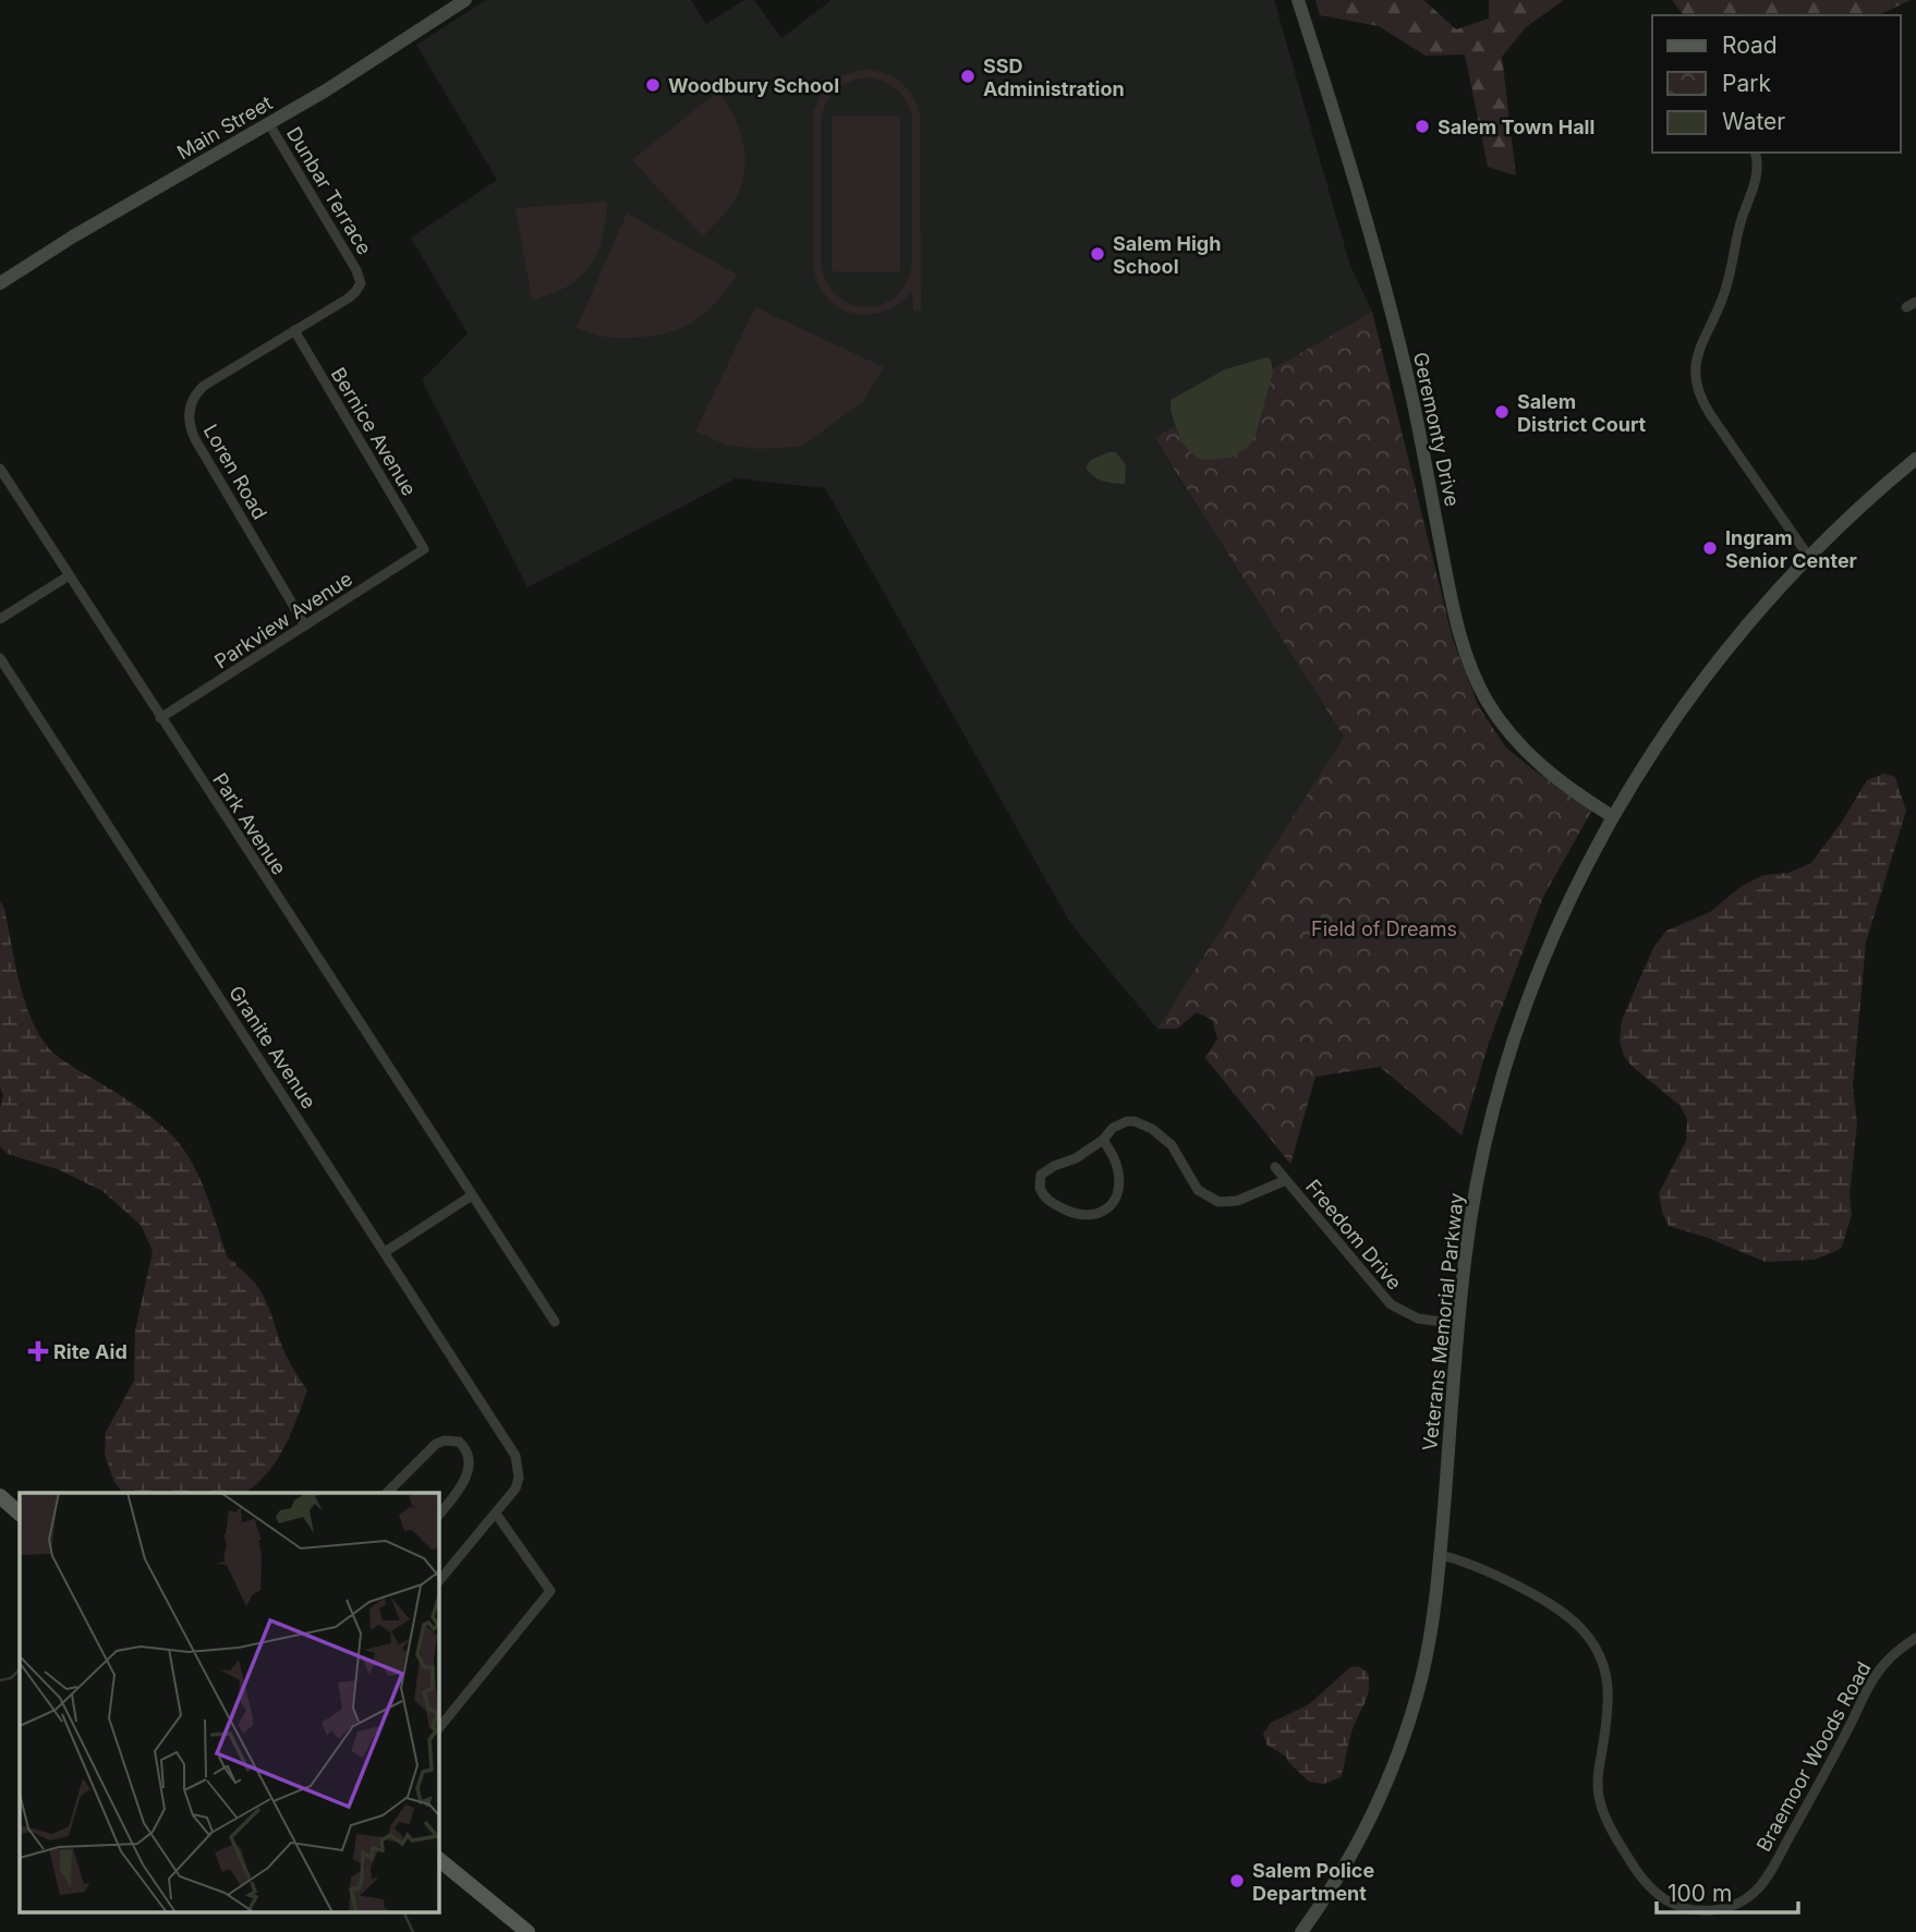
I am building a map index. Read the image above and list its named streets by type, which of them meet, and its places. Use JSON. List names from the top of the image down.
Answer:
{
  "streets": {
    "street": [
      "Main Street",
      "Dunbar Terrace",
      "Geremonty Drive",
      "Bernice Avenue",
      "Loren Road",
      "Parkview Avenue",
      "Park Avenue",
      "Granite Avenue",
      "Freedom Drive",
      "Veterans Memorial Parkway",
      "Braemoor Woods Road"
    ]
  },
  "crossings": [
    ["Main Street", "Dunbar Terrace"],
    ["Dunbar Terrace", "Bernice Avenue"],
    ["Dunbar Terrace", "Loren Road"],
    ["Geremonty Drive", "Veterans Memorial Parkway"],
    ["Bernice Avenue", "Loren Road"],
    ["Bernice Avenue", "Parkview Avenue"],
    ["Loren Road", "Parkview Avenue"],
    ["Parkview Avenue", "Park Avenue"],
    ["Freedom Drive", "Veterans Memorial Parkway"],
    ["Veterans Memorial Parkway", "Braemoor Woods Road"]
  ],
  "parks": ["Field of Dreams"],
  "places": {
    "other": [
      "SSD Administration",
      "Woodbury School",
      "Salem Town Hall",
      "Salem High School",
      "Salem District Court",
      "Ingram Senior Center",
      "Salem Police Department"
    ],
    "health": ["Rite Aid"]
  },
  "legend": ["Road", "Park", "Water"],
  "scale_bar": "100 m"
}
